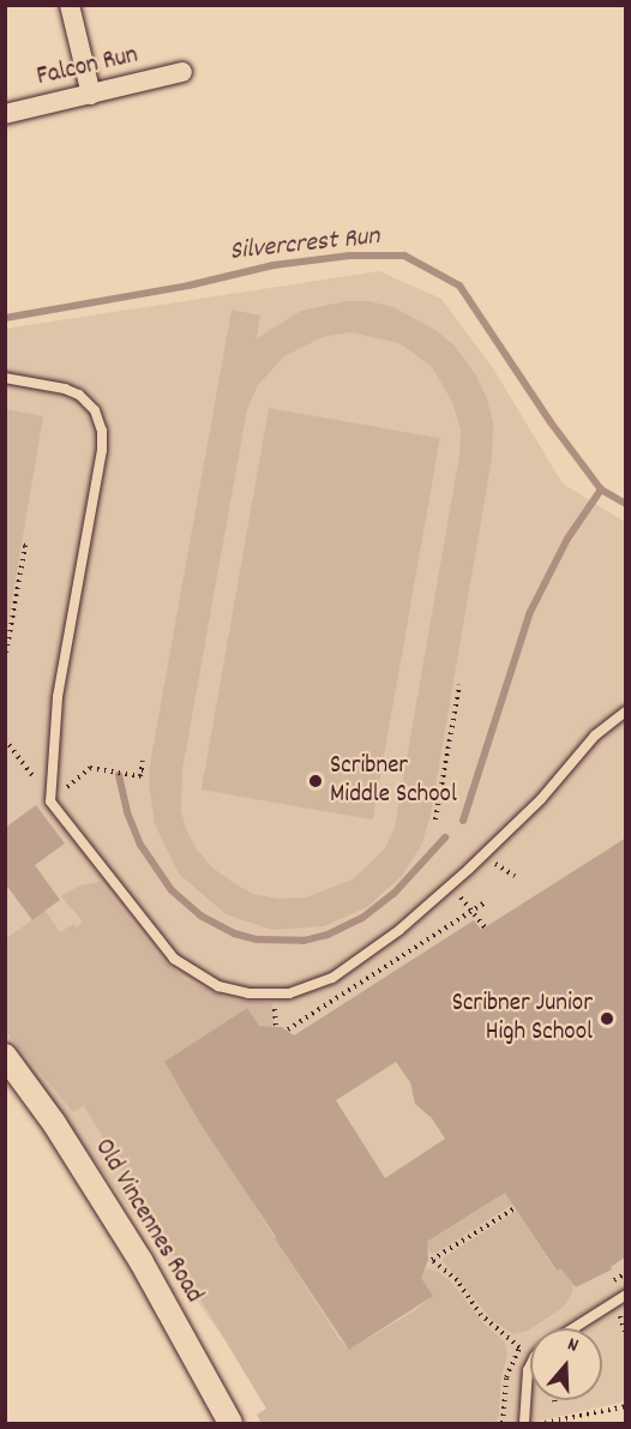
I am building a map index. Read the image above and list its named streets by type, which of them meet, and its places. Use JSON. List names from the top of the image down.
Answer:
{
  "streets": {
    "street": ["Falcon Run", "Old Vincennes Road"]
  },
  "water": ["Silvercrest Run"],
  "places": ["Scribner Middle School", "Scribner Junior High School"],
  "north": "top"
}
